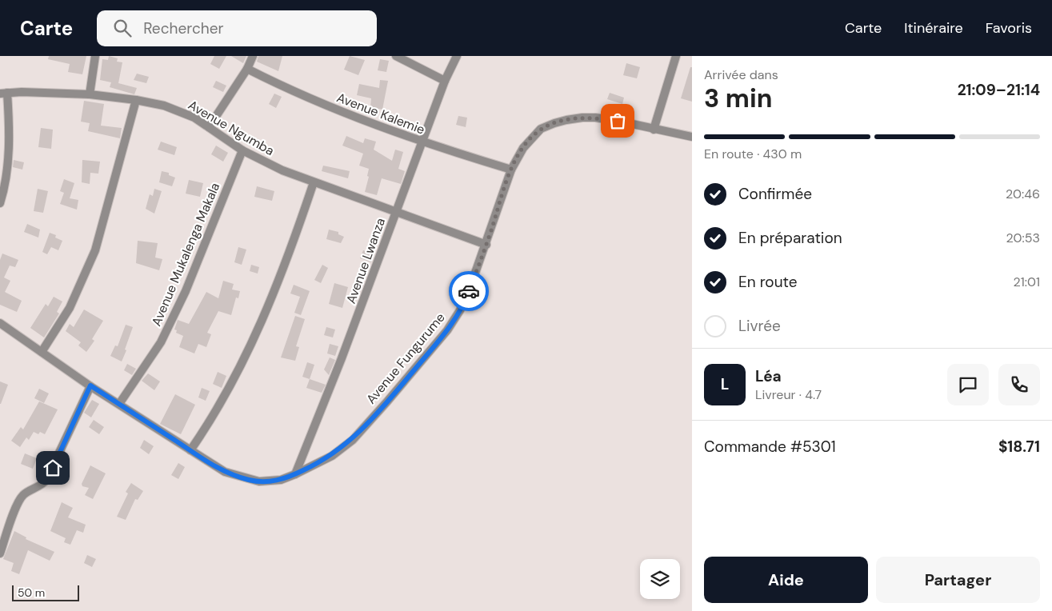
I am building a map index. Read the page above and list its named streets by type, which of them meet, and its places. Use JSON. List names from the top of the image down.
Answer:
{
  "streets": {
    "street": [
      "Avenue Kalemie",
      "Avenue Ngumba",
      "Avenue Mukalenga Makala",
      "Avenue Lwanza",
      "Avenue Fungurume"
    ]
  },
  "crossings": [
    ["Avenue Kalemie", "Avenue Lwanza"],
    ["Avenue Kalemie", "Avenue Fungurume"],
    ["Avenue Ngumba", "Avenue Mukalenga Makala"],
    ["Avenue Ngumba", "Avenue Lwanza"],
    ["Avenue Ngumba", "Avenue Fungurume"],
    ["Avenue Mukalenga Makala", "Avenue Fungurume"],
    ["Avenue Lwanza", "Avenue Fungurume"]
  ],
  "scale_bar": "50 m",
  "page": {
    "header": "Carte",
    "search": "Rechercher",
    "nav": ["Carte", "Itinéraire", "Favoris"],
    "heading": ["3 min", "Arrivée dans", "21:09–21:14"],
    "panel": [
      "Léa",
      "Livreur · 4.7",
      "Commande #5301",
      "$18.71"
    ],
    "bar": "En route · 430 m",
    "list": [
      ["Confirmée", "20:46"],
      ["En préparation", "20:53"],
      ["En route", "21:01"],
      "Livrée"
    ],
    "round": "L",
    "buttons": ["Aide", "Partager"],
    "scale": "50 m"
  }
}
